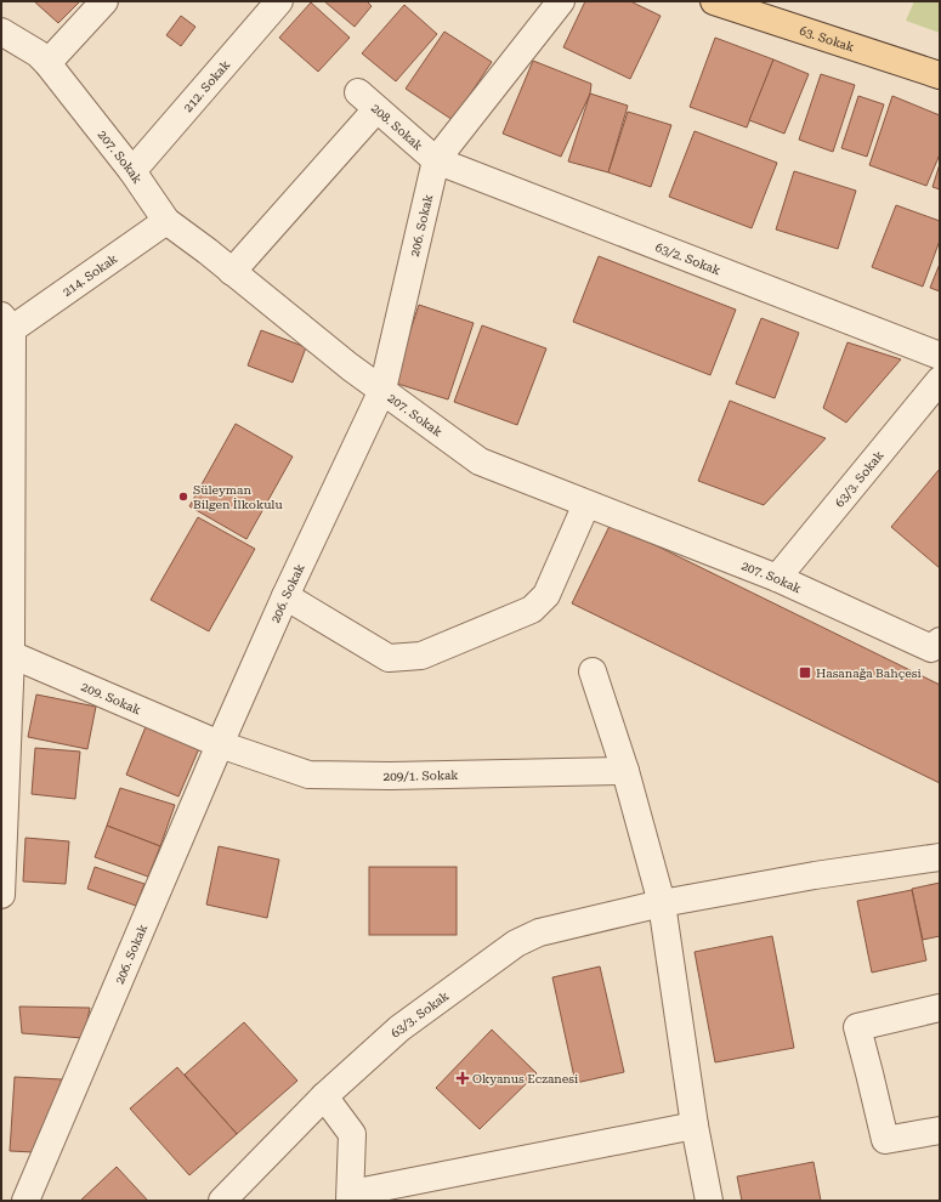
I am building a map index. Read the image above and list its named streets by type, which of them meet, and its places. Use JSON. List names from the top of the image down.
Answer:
{
  "streets": {
    "main road": ["63. Sokak"],
    "street": [
      "212. Sokak",
      "208. Sokak",
      "207. Sokak",
      "206. Sokak",
      "63/2. Sokak",
      "214. Sokak",
      "63/3. Sokak",
      "209. Sokak",
      "209/1. Sokak"
    ]
  },
  "crossings": [
    ["212. Sokak", "207. Sokak"],
    ["208. Sokak", "207. Sokak"],
    ["208. Sokak", "206. Sokak"],
    ["208. Sokak", "63/2. Sokak"],
    ["207. Sokak", "206. Sokak"],
    ["207. Sokak", "214. Sokak"],
    ["207. Sokak", "63/3. Sokak"],
    ["206. Sokak", "63/2. Sokak"],
    ["206. Sokak", "209. Sokak"],
    ["206. Sokak", "209/1. Sokak"],
    ["209. Sokak", "209/1. Sokak"]
  ],
  "places": {
    "other": ["Süleyman Bilgen İlkokulu"],
    "transit": ["Hasanağa Bahçesi"],
    "health": ["Okyanus Eczanesi"]
  }
}
